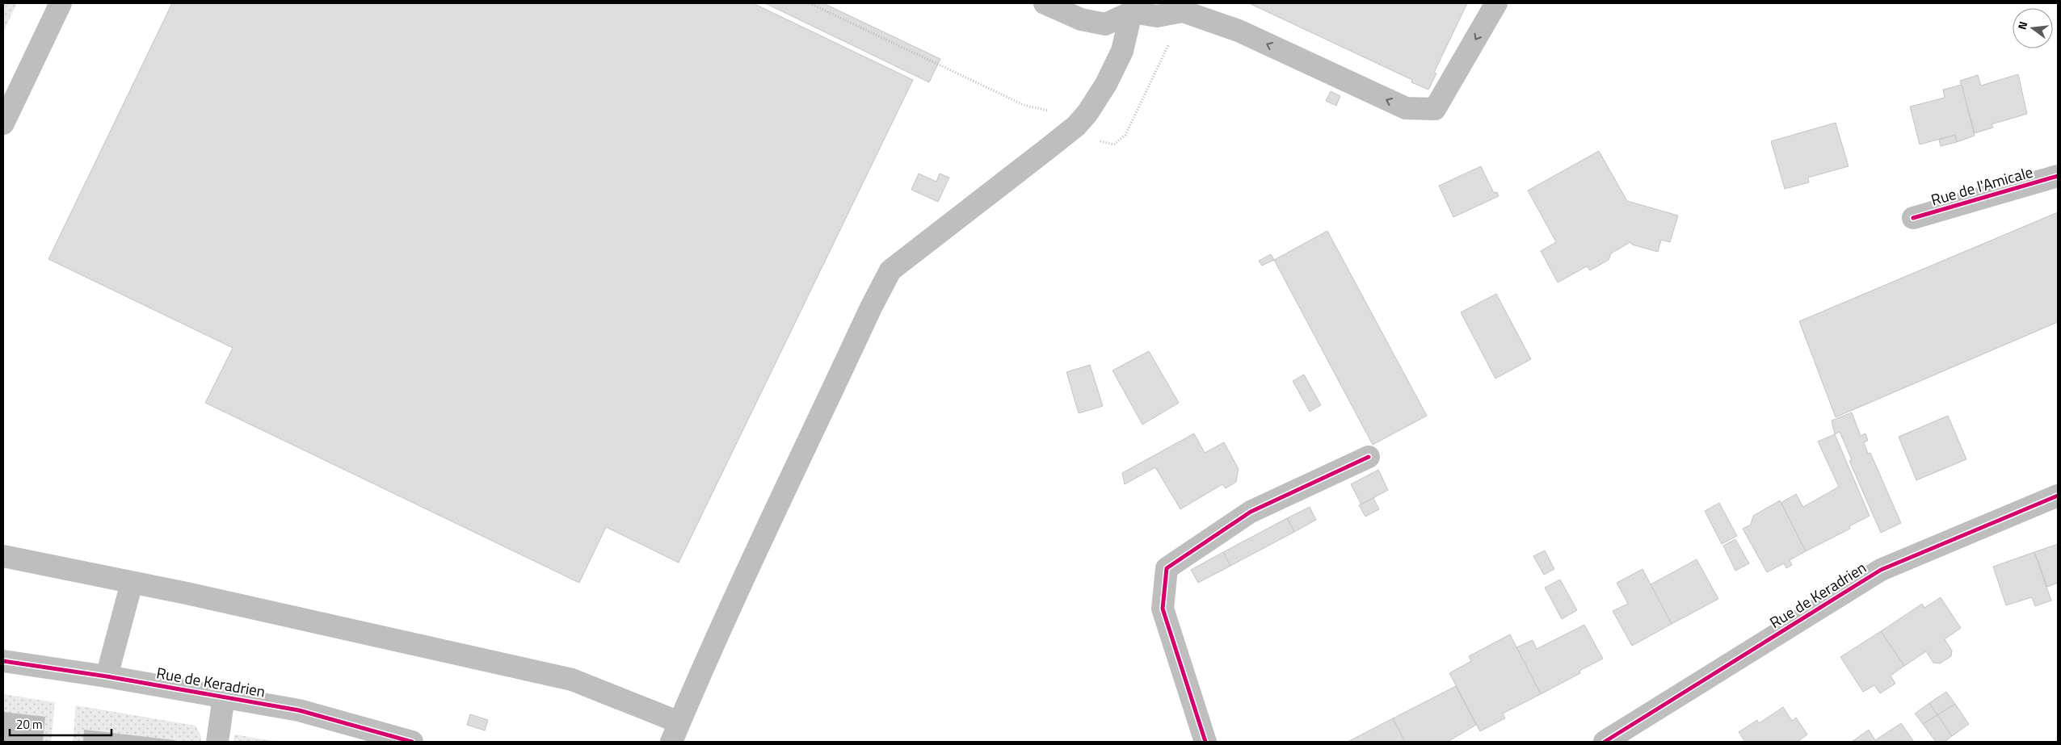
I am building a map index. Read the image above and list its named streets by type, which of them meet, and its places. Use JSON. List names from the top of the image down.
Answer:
{
  "streets": {
    "street": ["Rue de l'Amicale", "Rue de Keradrien"]
  },
  "scale_bar": "20 m",
  "north": "left"
}
